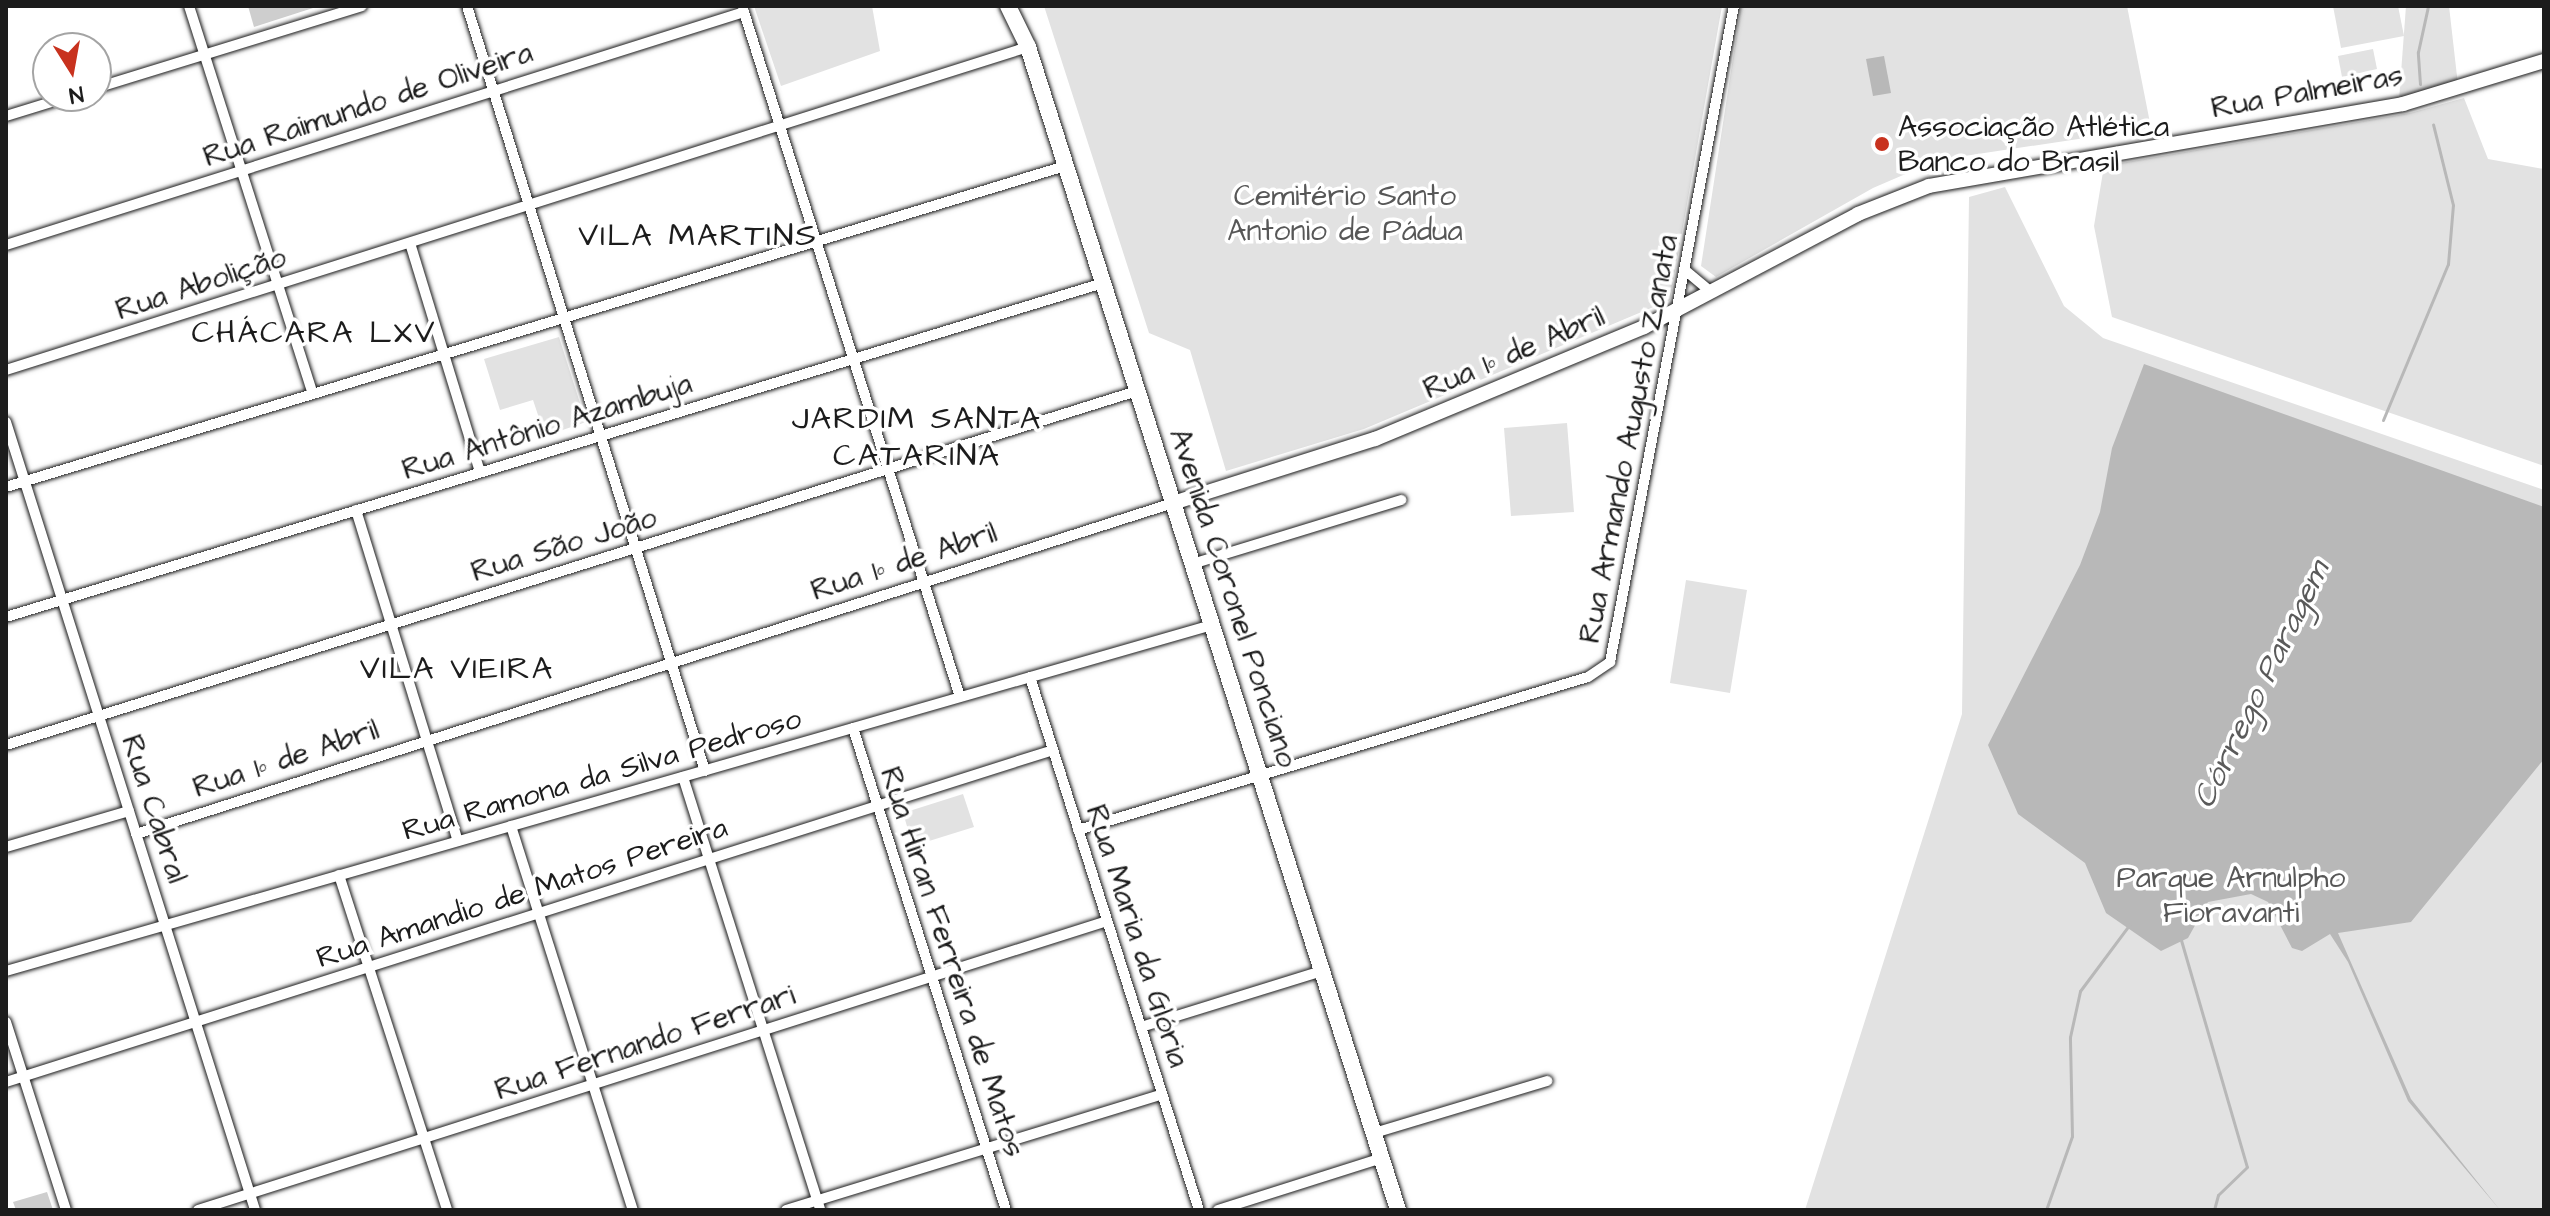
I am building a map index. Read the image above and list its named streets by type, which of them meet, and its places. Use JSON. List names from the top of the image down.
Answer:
{
  "streets": {
    "main road": ["Avenida Coronel Ponciano"],
    "street": [
      "Rua Palmeiras",
      "Rua Raimundo de Oliveira",
      "Rua Abolição",
      "Rua 1º de Abril",
      "Rua Antônio Azambuja",
      "Rua Armando Augusto Zanata",
      "Rua São João",
      "Rua Ramona da Silva Pedroso",
      "Rua Cabral",
      "Rua Amandio de Matos Pereira",
      "Rua Maria da Glória",
      "Rua Hiran Ferreira de Matos",
      "Rua Fernando Ferrari"
    ]
  },
  "crossings": [
    ["Rua Palmeiras", "Rua 1º de Abril"],
    ["Rua Palmeiras", "Rua Armando Augusto Zanata"],
    ["Rua Abolição", "Avenida Coronel Ponciano"],
    ["Rua 1º de Abril", "Rua Armando Augusto Zanata"],
    ["Rua 1º de Abril", "Avenida Coronel Ponciano"],
    ["Rua 1º de Abril", "Rua Cabral"],
    ["Rua Antônio Azambuja", "Avenida Coronel Ponciano"],
    ["Rua Antônio Azambuja", "Rua Cabral"],
    ["Rua Armando Augusto Zanata", "Avenida Coronel Ponciano"],
    ["Rua Armando Augusto Zanata", "Rua Maria da Glória"],
    ["Rua São João", "Avenida Coronel Ponciano"],
    ["Rua São João", "Rua Cabral"],
    ["Avenida Coronel Ponciano", "Rua Ramona da Silva Pedroso"],
    ["Rua Ramona da Silva Pedroso", "Rua Cabral"],
    ["Rua Ramona da Silva Pedroso", "Rua Maria da Glória"],
    ["Rua Ramona da Silva Pedroso", "Rua Hiran Ferreira de Matos"],
    ["Rua Cabral", "Rua Amandio de Matos Pereira"],
    ["Rua Cabral", "Rua Fernando Ferrari"],
    ["Rua Amandio de Matos Pereira", "Rua Maria da Glória"],
    ["Rua Amandio de Matos Pereira", "Rua Hiran Ferreira de Matos"],
    ["Rua Maria da Glória", "Rua Fernando Ferrari"],
    ["Rua Hiran Ferreira de Matos", "Rua Fernando Ferrari"]
  ],
  "districts": [
    "VILA MARTINS",
    "CHÁCARA LXV",
    "JARDIM SANTA CATARINA",
    "VILA VIEIRA"
  ],
  "water": ["Córrego Paragem"],
  "parks": ["Cemitério Santo Antonio de Pádua", "Parque Arnulpho Fioravanti"],
  "places": ["Associação Atlética Banco do Brasil"],
  "north": "bottom"
}
